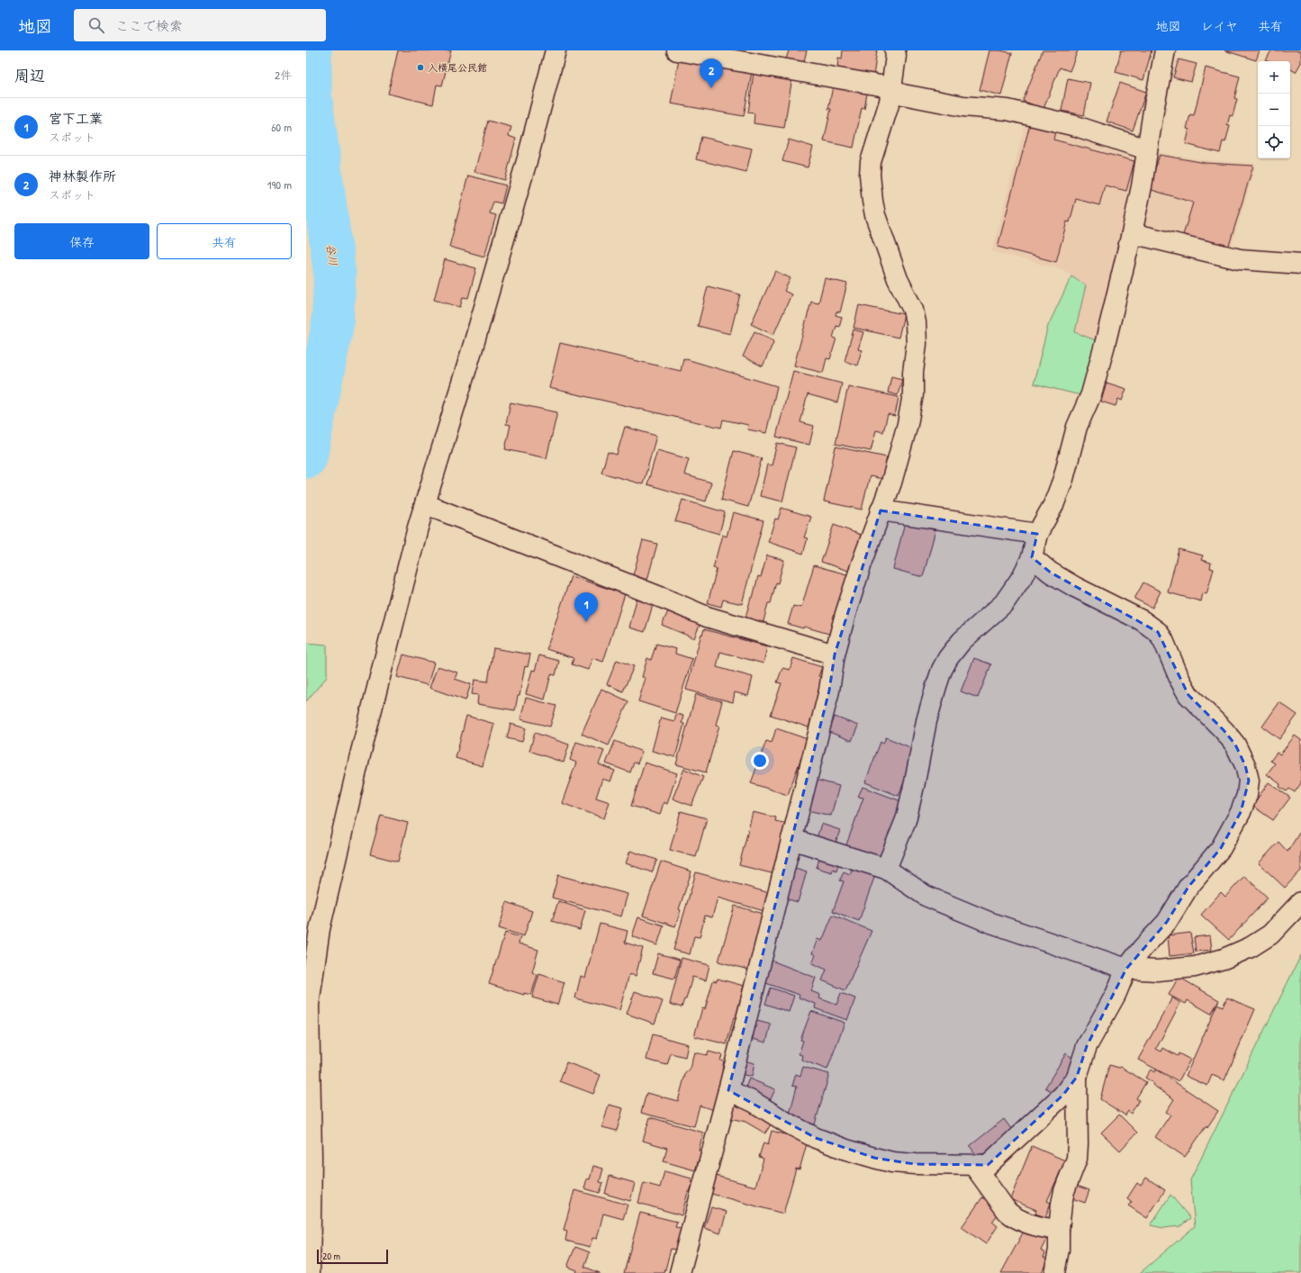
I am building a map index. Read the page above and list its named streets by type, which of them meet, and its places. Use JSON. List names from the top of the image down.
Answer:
{
  "water": ["谷川"],
  "places": ["入横尾公民館"],
  "scale_bar": "20 m",
  "page": {
    "header": "地図",
    "search": "ここで検索",
    "nav": ["地図", "レイヤ", "共有"],
    "heading": ["周辺", "2件"],
    "pins": ["2", "1"],
    "map_buttons": ["+", "−"],
    "list": [
      {
        "mark": "1",
        "name": "宮下工業",
        "note": "スポット",
        "value": "60 m"
      },
      {
        "mark": "2",
        "name": "神林製作所",
        "note": "スポット",
        "value": "190 m"
      }
    ],
    "buttons": ["保存", "共有"],
    "scale": "20 m"
  }
}
